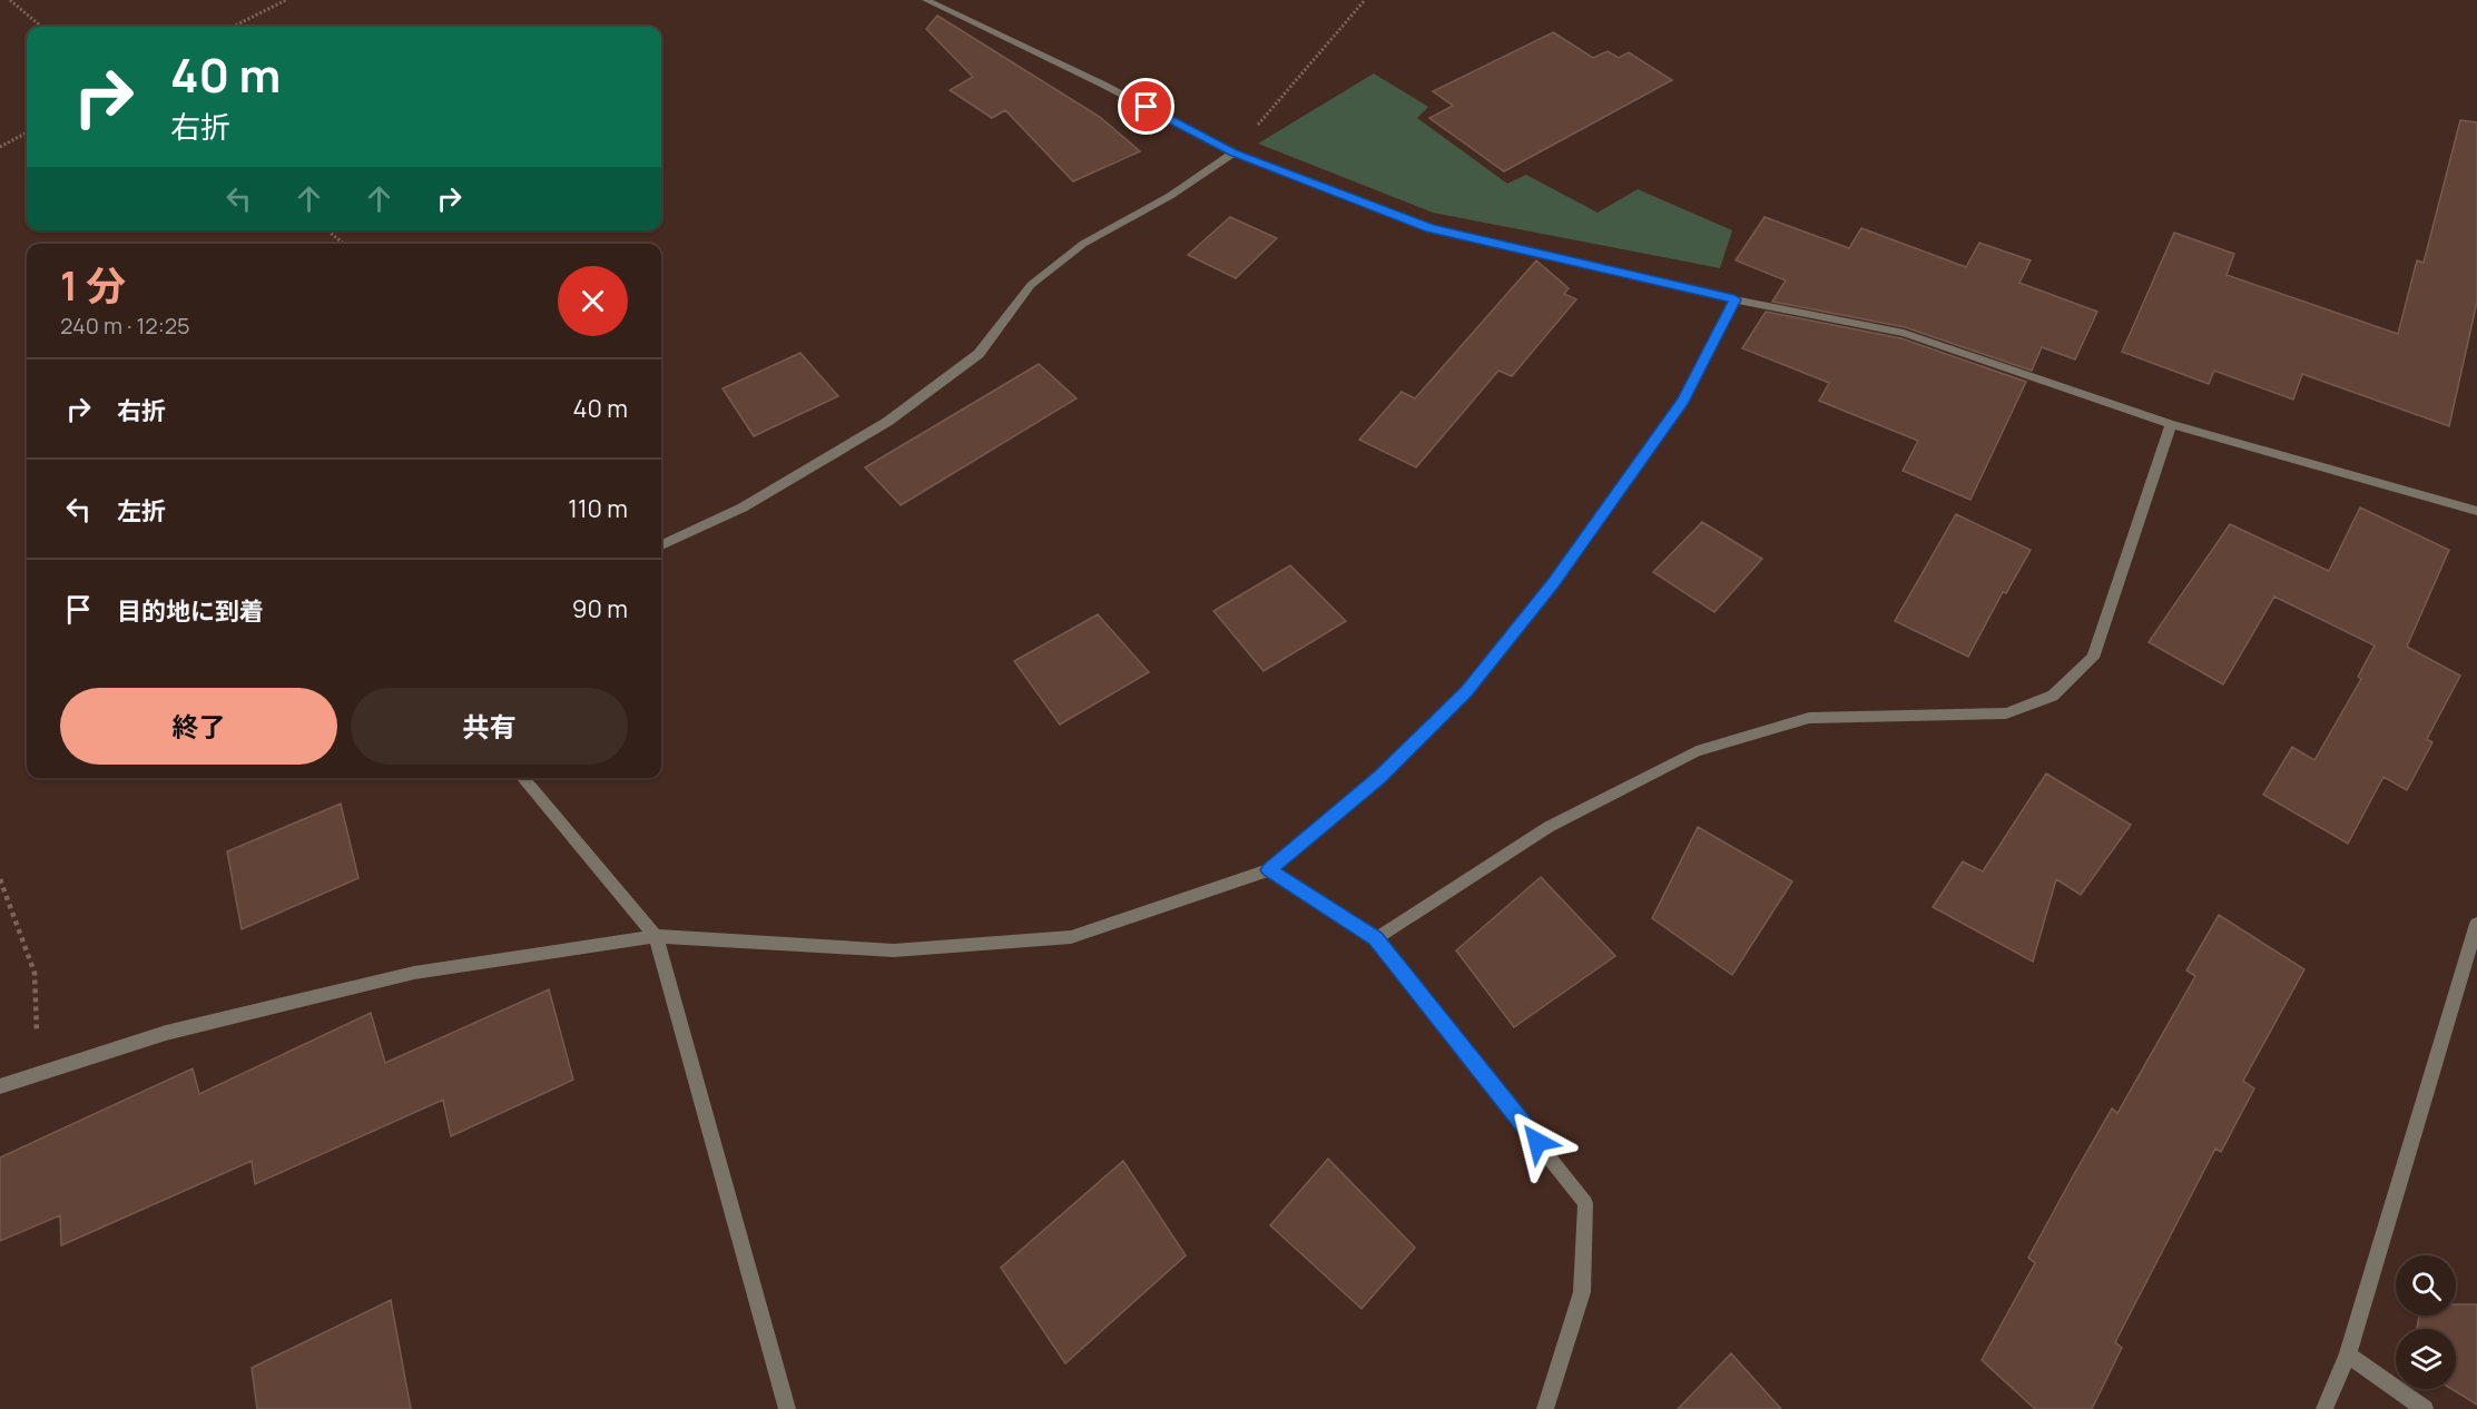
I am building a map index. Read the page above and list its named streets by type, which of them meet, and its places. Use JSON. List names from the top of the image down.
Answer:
{
  "page": {
    "turn": ["40 m", "右折"],
    "heading": ["1 分", "240 m · 12:25"],
    "list": [
      {
        "name": "右折",
        "value": "40 m"
      },
      {
        "name": "左折",
        "value": "110 m"
      },
      {
        "name": "目的地に到着",
        "value": "90 m"
      }
    ],
    "buttons": ["終了", "共有"]
  }
}
